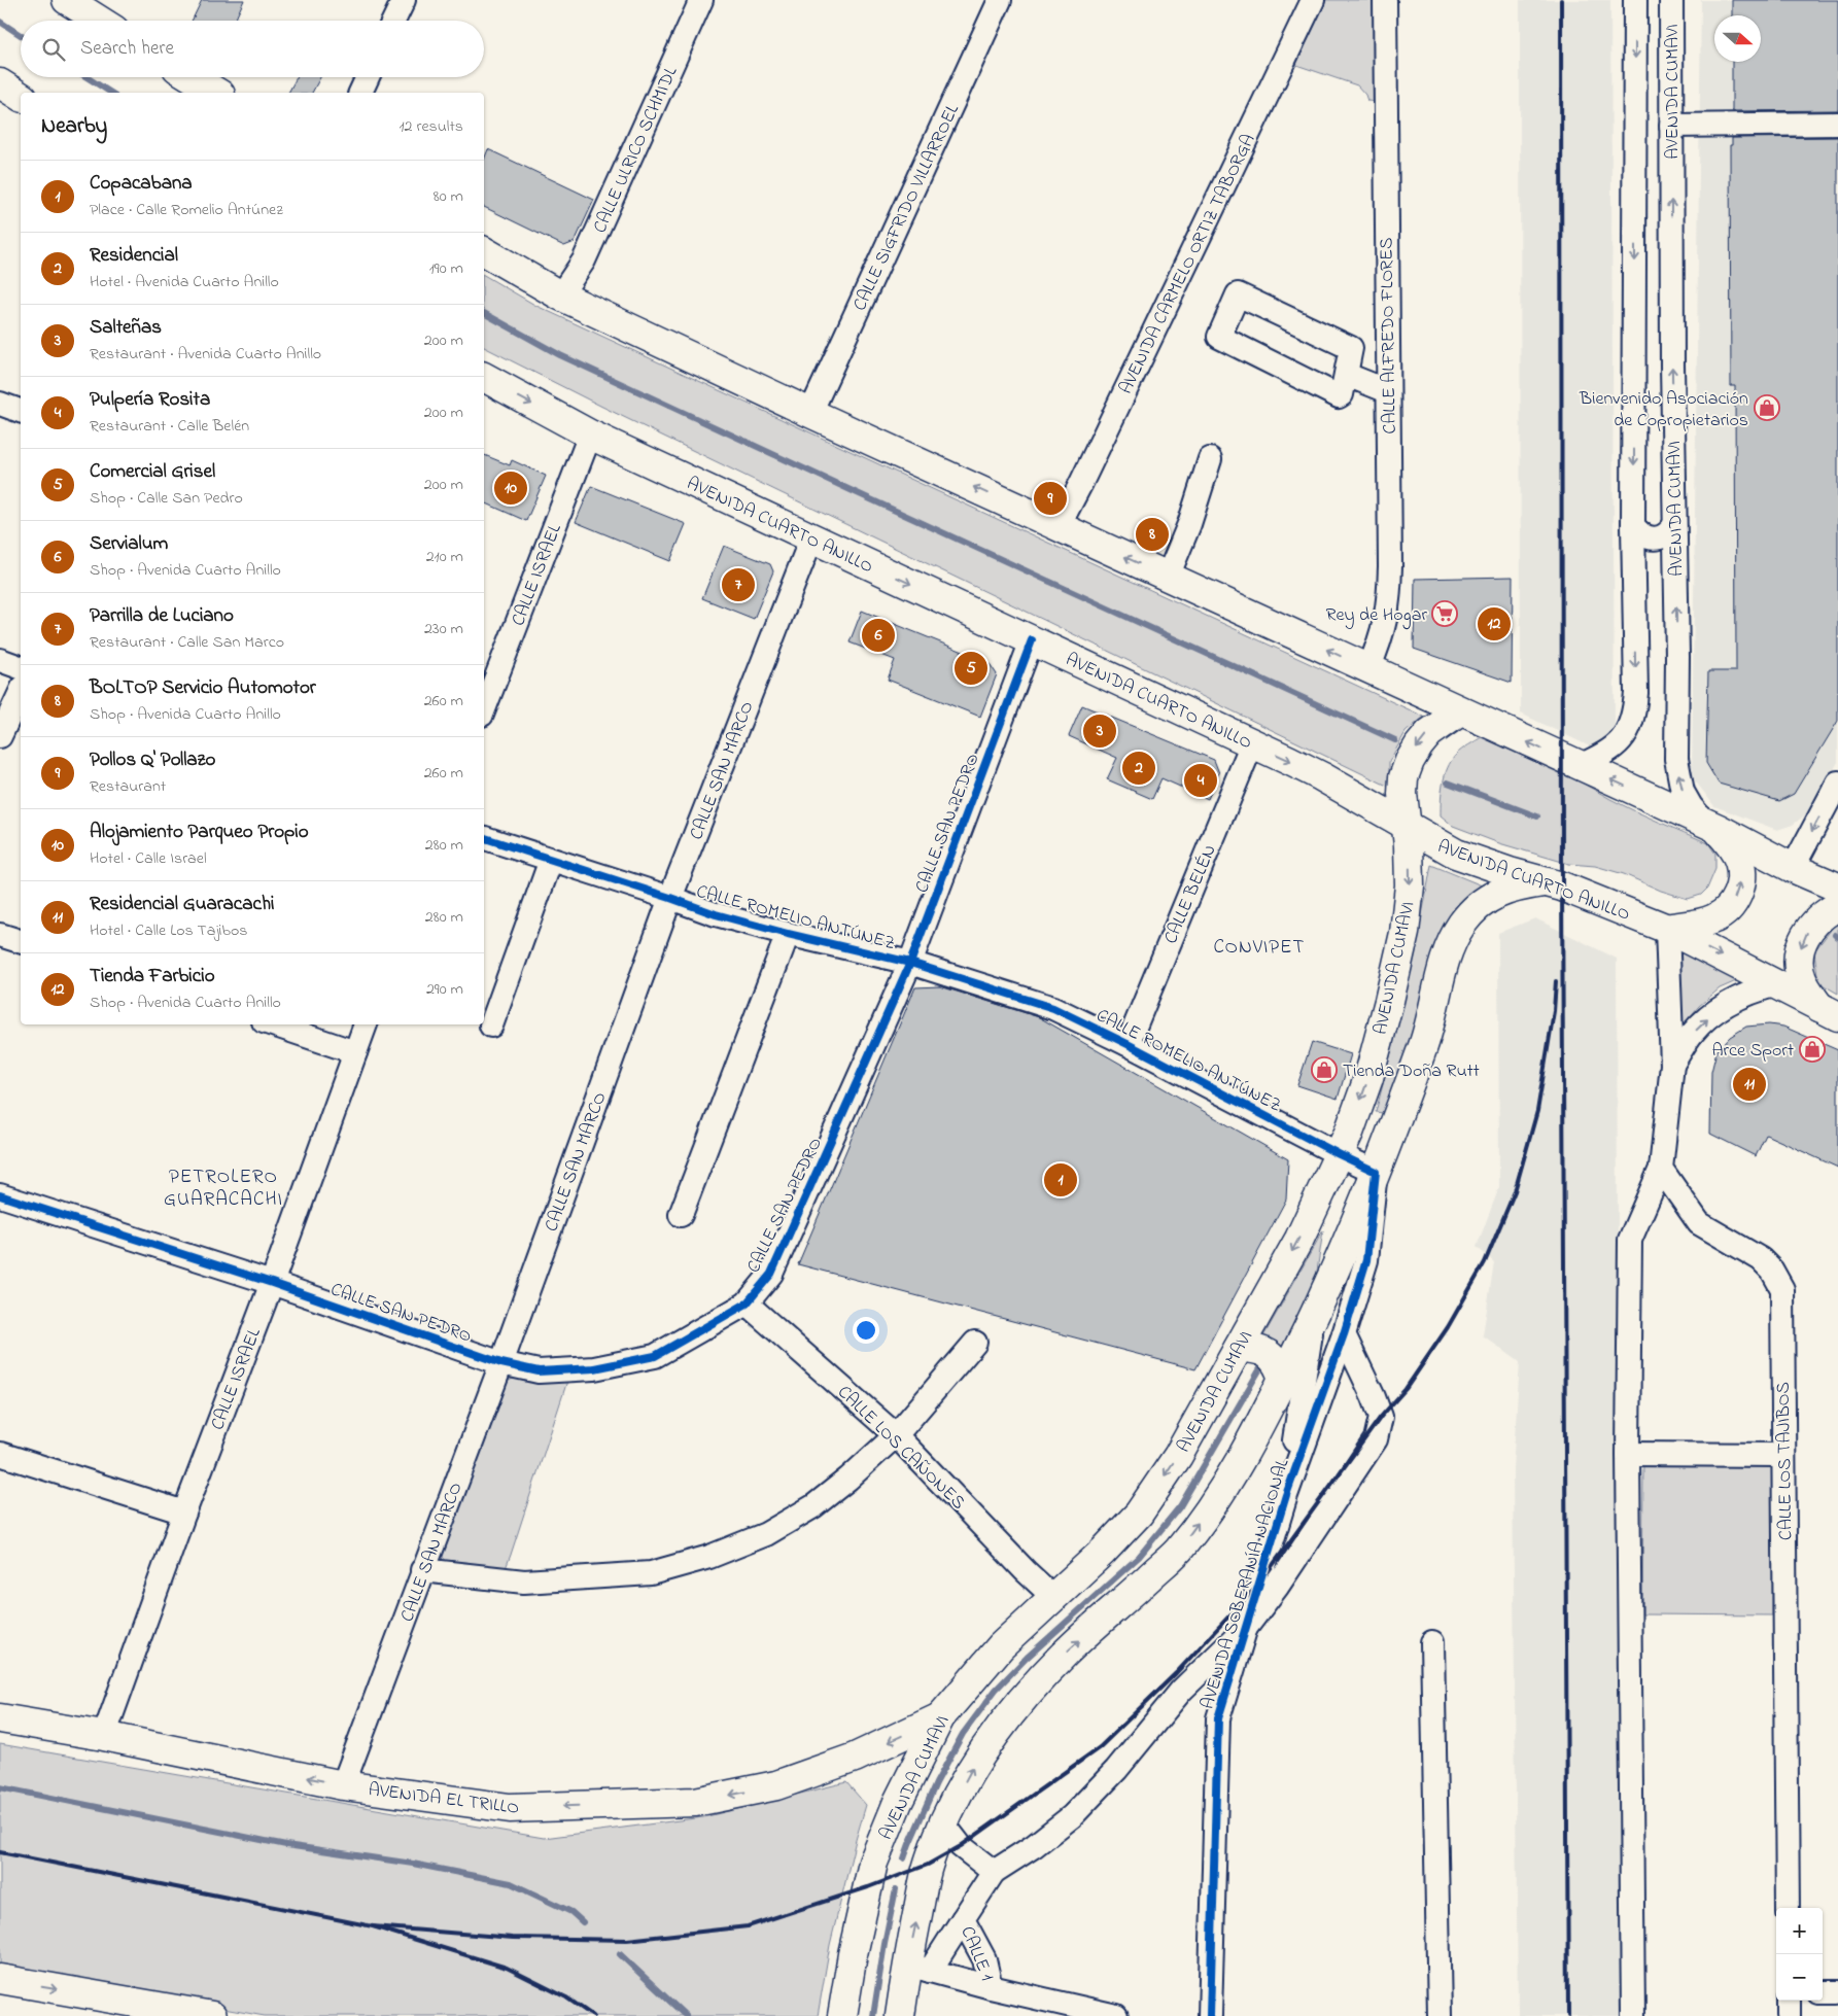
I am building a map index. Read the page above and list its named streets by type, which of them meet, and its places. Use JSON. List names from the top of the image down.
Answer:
{
  "streets": {
    "main road": ["AVENIDA CUMAVI", "AVENIDA CUARTO ANILLO", "AVENIDA EL TRILLO"],
    "street": [
      "CALLE ULRICO SCHMIDL",
      "CALLE SIGFRIDO VILLARROEL",
      "AVENIDA CARMELO ORTIZ TABORGA",
      "CALLE ALFREDO FLORES",
      "CALLE ISRAEL",
      "CALLE SAN MARCO",
      "CALLE SAN PEDRO",
      "CALLE BELÉN",
      "CALLE ROMELIO ANTÚNEZ",
      "CALLE LOS CAÑONES",
      "CALLE LOS TAJIBOS",
      "AVENIDA SOBERANÍA NACIONAL",
      "CALLE 1"
    ]
  },
  "crossings": [
    ["AVENIDA CUMAVI", "AVENIDA CUARTO ANILLO"],
    ["AVENIDA CUMAVI", "CALLE ROMELIO ANTÚNEZ"],
    ["AVENIDA CUMAVI", "CALLE LOS CAÑONES"],
    ["AVENIDA CUMAVI", "AVENIDA EL TRILLO"],
    ["AVENIDA CUARTO ANILLO", "CALLE ISRAEL"],
    ["AVENIDA CUARTO ANILLO", "CALLE SAN MARCO"],
    ["AVENIDA CUARTO ANILLO", "CALLE SAN PEDRO"],
    ["AVENIDA CUARTO ANILLO", "CALLE BELÉN"],
    ["CALLE ISRAEL", "CALLE SAN PEDRO"],
    ["CALLE ISRAEL", "AVENIDA EL TRILLO"],
    ["CALLE SAN MARCO", "CALLE SAN PEDRO"],
    ["CALLE SAN MARCO", "CALLE ROMELIO ANTÚNEZ"],
    ["CALLE SAN MARCO", "AVENIDA EL TRILLO"],
    ["CALLE SAN PEDRO", "CALLE ROMELIO ANTÚNEZ"],
    ["CALLE SAN PEDRO", "CALLE LOS CAÑONES"],
    ["CALLE BELÉN", "CALLE ROMELIO ANTÚNEZ"],
    ["CALLE ROMELIO ANTÚNEZ", "AVENIDA SOBERANÍA NACIONAL"]
  ],
  "one_way": ["AVENIDA EL TRILLO"],
  "districts": ["CONVIPET", "PETROLERO GUARACACHI"],
  "places": {
    "shop": ["Bienvenido Asociación de Copropietarios", "Arce Sport", "Tienda Doña Rutt"],
    "supermarket": ["Rey de Hogar"]
  },
  "north": "right",
  "page": {
    "search": "Search here",
    "heading": ["Nearby", "12 results"],
    "list": [
      {
        "mark": "1",
        "name": "Copacabana",
        "note": "Place · Calle Romelio Antúnez",
        "value": "80 m"
      },
      {
        "mark": "2",
        "name": "Residencial",
        "note": "Hotel · Avenida Cuarto Anillo",
        "value": "190 m"
      },
      {
        "mark": "3",
        "name": "Salteñas",
        "note": "Restaurant · Avenida Cuarto Anillo",
        "value": "200 m"
      },
      {
        "mark": "4",
        "name": "Pulpería Rosita",
        "note": "Restaurant · Calle Belén",
        "value": "200 m"
      },
      {
        "mark": "5",
        "name": "Comercial Grisel",
        "note": "Shop · Calle San Pedro",
        "value": "200 m"
      },
      {
        "mark": "6",
        "name": "Servialum",
        "note": "Shop · Avenida Cuarto Anillo",
        "value": "210 m"
      },
      {
        "mark": "7",
        "name": "Parrilla de Luciano",
        "note": "Restaurant · Calle San Marco",
        "value": "230 m"
      },
      {
        "mark": "8",
        "name": "BOLTOP Servicio Automotor",
        "note": "Shop · Avenida Cuarto Anillo",
        "value": "260 m"
      },
      {
        "mark": "9",
        "name": "Pollos Q' Pollazo",
        "note": "Restaurant",
        "value": "260 m"
      },
      {
        "mark": "10",
        "name": "Alojamiento Parqueo Propio",
        "note": "Hotel · Calle Israel",
        "value": "280 m"
      },
      {
        "mark": "11",
        "name": "Residencial Guaracachi",
        "note": "Hotel · Calle Los Tajibos",
        "value": "280 m"
      },
      {
        "mark": "12",
        "name": "Tienda Farbicio",
        "note": "Shop · Avenida Cuarto Anillo",
        "value": "290 m"
      }
    ],
    "pins": [
      "10",
      "9",
      "8",
      "7",
      "12",
      "6",
      "5",
      "3",
      "2",
      "4",
      "11",
      "1"
    ],
    "map_buttons": ["+", "−"]
  }
}
